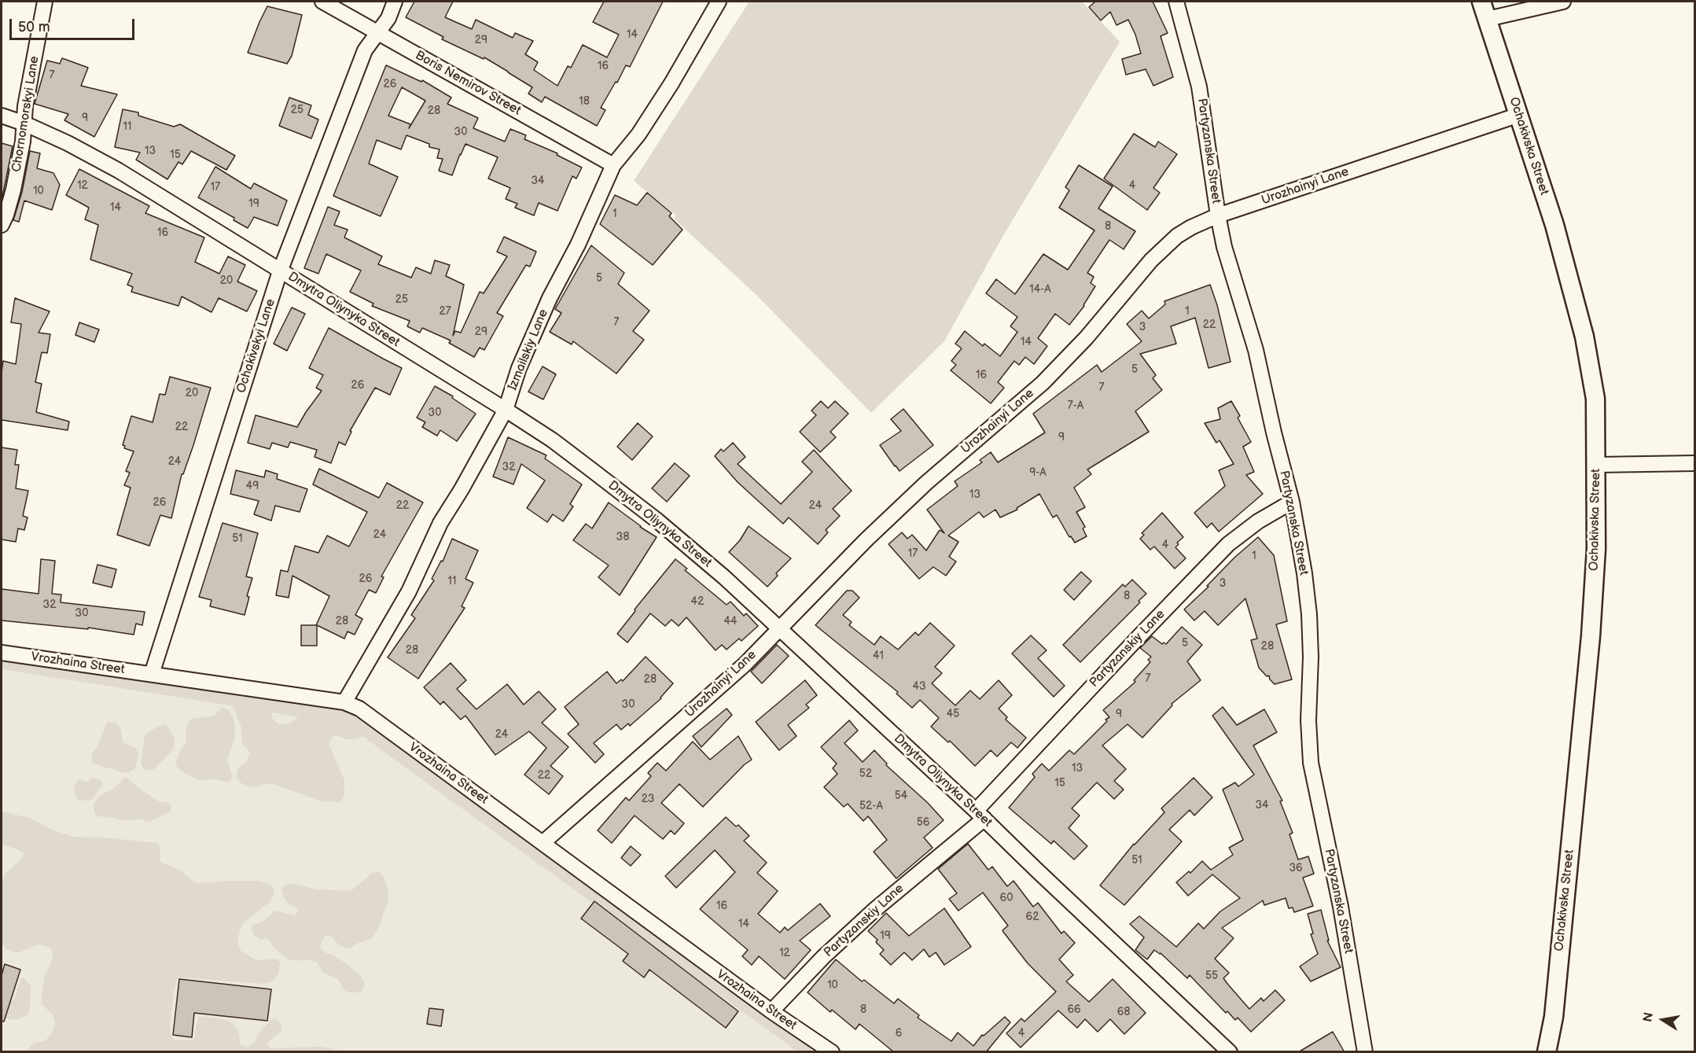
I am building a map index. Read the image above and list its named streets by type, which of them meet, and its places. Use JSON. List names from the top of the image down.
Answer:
{
  "streets": {
    "street": [
      "Boris Nemirov Street",
      "Chornomorskyi Lane",
      "Ochakivska Street",
      "Partyzanska Street",
      "Urozhainyi Lane",
      "Dmytra Oliynyka Street",
      "Ochakivskyi Lane",
      "Izmailskiy Lane",
      "Partyzanskiy Lane",
      "Vrozhaina Street"
    ]
  },
  "crossings": [
    ["Boris Nemirov Street", "Ochakivskyi Lane"],
    ["Boris Nemirov Street", "Izmailskiy Lane"],
    ["Chornomorskyi Lane", "Dmytra Oliynyka Street"],
    ["Ochakivska Street", "Urozhainyi Lane"],
    ["Partyzanska Street", "Urozhainyi Lane"],
    ["Partyzanska Street", "Partyzanskiy Lane"],
    ["Urozhainyi Lane", "Dmytra Oliynyka Street"],
    ["Urozhainyi Lane", "Vrozhaina Street"],
    ["Dmytra Oliynyka Street", "Ochakivskyi Lane"],
    ["Dmytra Oliynyka Street", "Izmailskiy Lane"],
    ["Dmytra Oliynyka Street", "Partyzanskiy Lane"],
    ["Ochakivskyi Lane", "Vrozhaina Street"],
    ["Izmailskiy Lane", "Vrozhaina Street"],
    ["Partyzanskiy Lane", "Vrozhaina Street"]
  ],
  "house_numbers": [
    "14",
    "29",
    "16",
    "7",
    "26",
    "18",
    "25",
    "28",
    "9",
    "11",
    "30",
    "13",
    "15",
    "34",
    "12",
    "4",
    "17",
    "10",
    "19",
    "14",
    "1",
    "8",
    "16",
    "5",
    "20",
    "14-А",
    "25",
    "27",
    "1",
    "7",
    "22",
    "3",
    "29",
    "14",
    "5",
    "16",
    "26",
    "7",
    "20",
    "7-А",
    "30",
    "22",
    "9",
    "24",
    "32",
    "9-А",
    "49",
    "13",
    "26",
    "22",
    "24",
    "24",
    "38",
    "51",
    "4",
    "17",
    "1",
    "26",
    "11",
    "3",
    "8",
    "42",
    "32",
    "30",
    "28",
    "44",
    "5",
    "28",
    "28",
    "41",
    "7",
    "28",
    "43",
    "30",
    "45",
    "9",
    "24",
    "13",
    "52",
    "22",
    "15",
    "54",
    "23",
    "34",
    "52-А",
    "56",
    "51",
    "36",
    "60",
    "16",
    "62",
    "14",
    "19",
    "12",
    "55",
    "10",
    "8",
    "66",
    "68",
    "6",
    "4"
  ],
  "scale_bar": "50 m",
  "north": "left"
}
